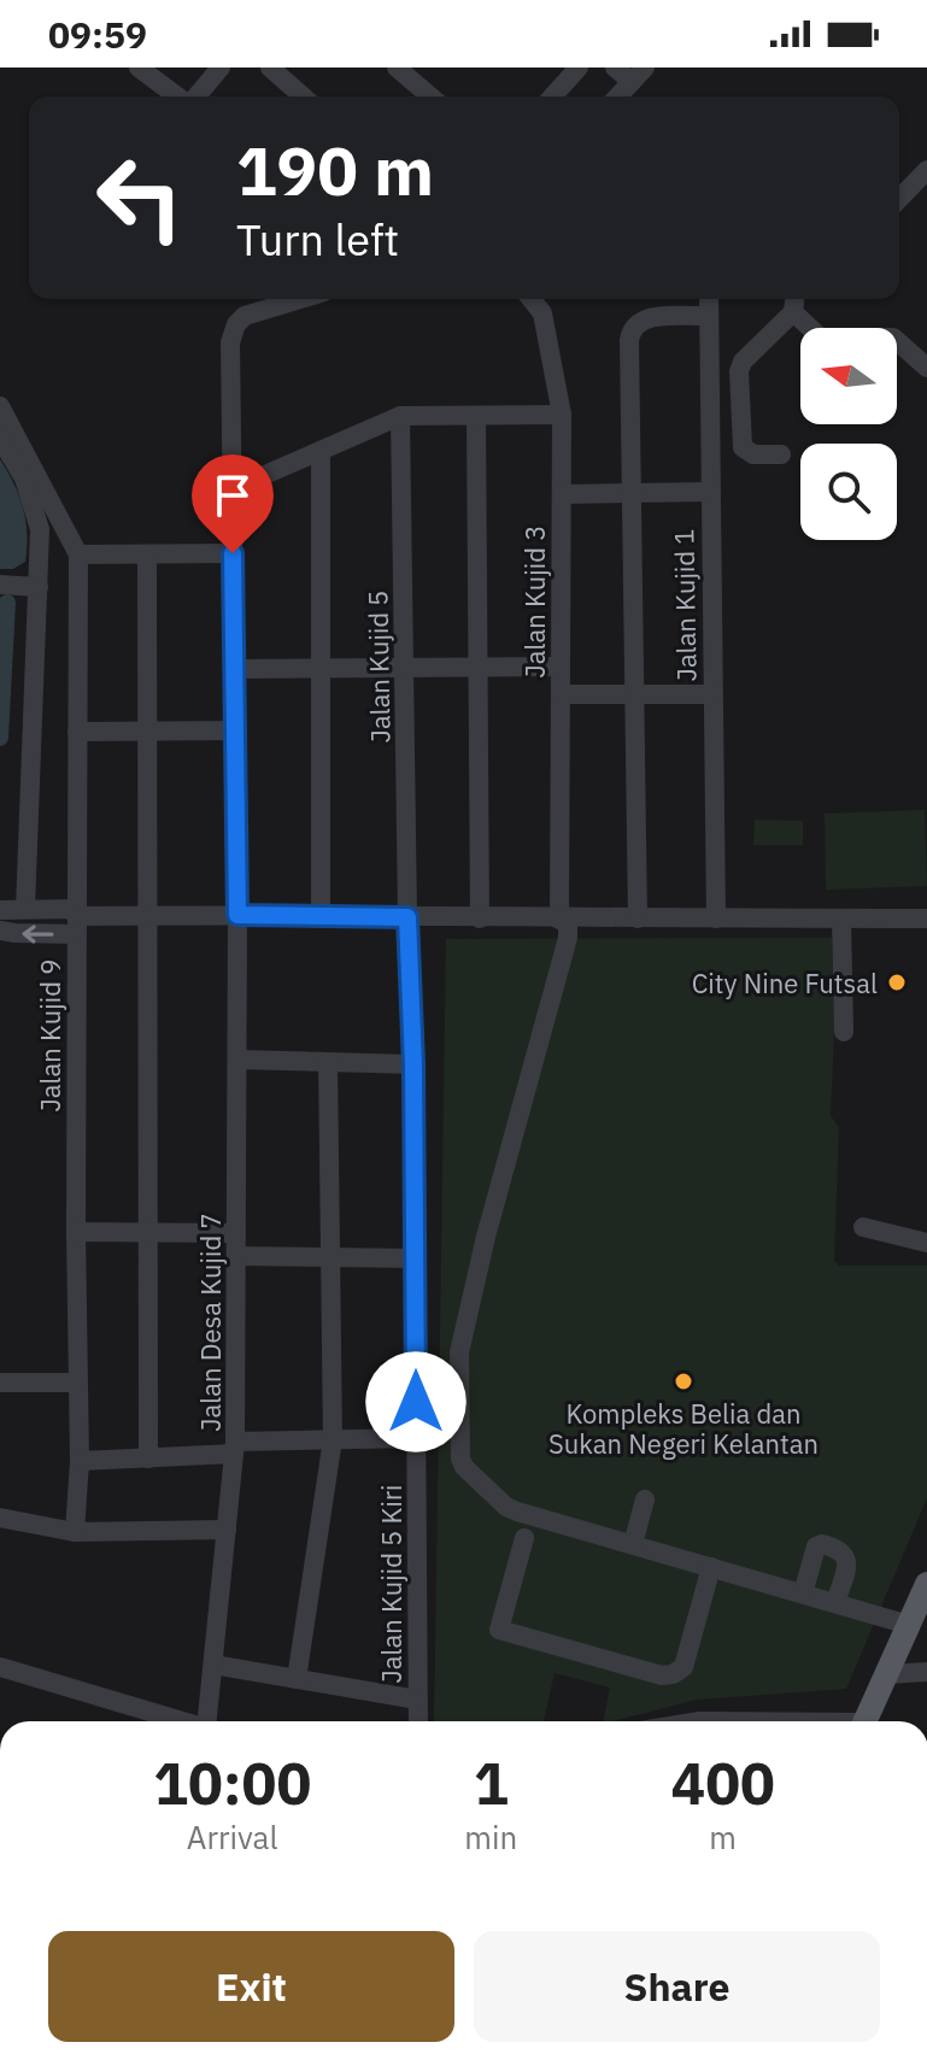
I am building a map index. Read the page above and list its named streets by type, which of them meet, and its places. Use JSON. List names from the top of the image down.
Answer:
{
  "streets": {
    "street": [
      "Jalan Kujid 3",
      "Jalan Kujid 1",
      "Jalan Kujid 5",
      "Jalan Kujid 9",
      "Jalan Desa Kujid 7",
      "Jalan Kujid 5 Kiri"
    ]
  },
  "crossings": [
    ["Jalan Kujid 5", "Jalan Kujid 5 Kiri"]
  ],
  "places": ["City Nine Futsal", "Kompleks Belia dan Sukan Negeri Kelantan"],
  "north": "left",
  "page": {
    "status": "09:59",
    "turn": ["190 m", "Turn left"],
    "eta": [
      "10:00",
      "Arrival",
      "1",
      "min",
      "400",
      "m"
    ],
    "buttons": ["Exit", "Share"]
  }
}
